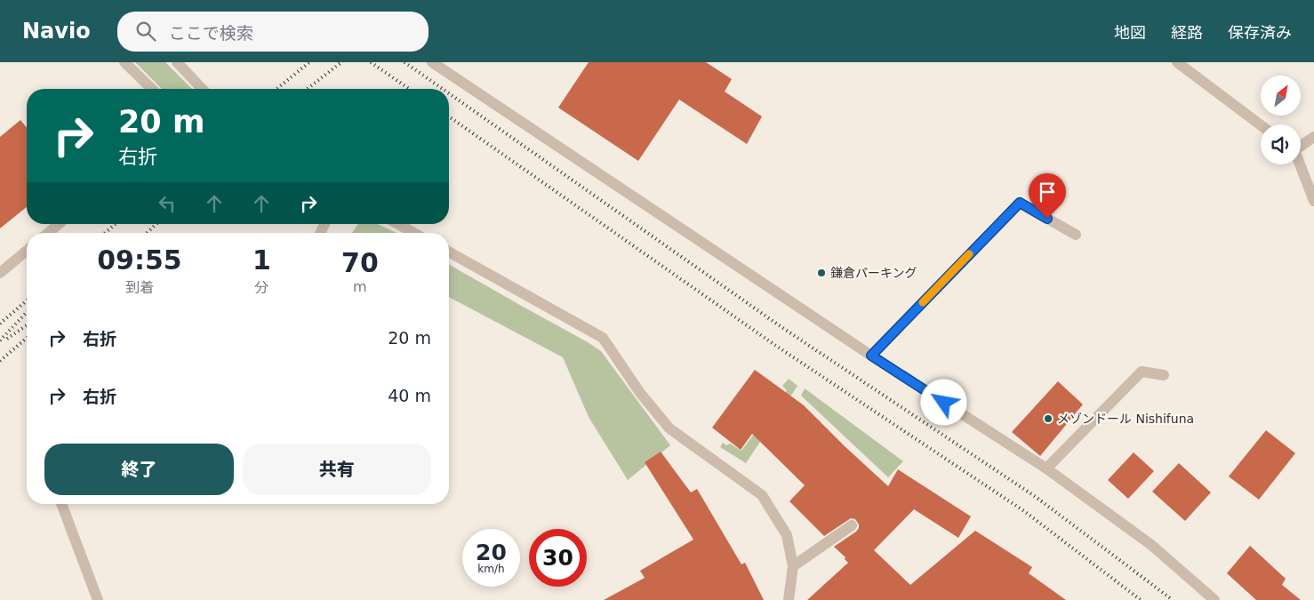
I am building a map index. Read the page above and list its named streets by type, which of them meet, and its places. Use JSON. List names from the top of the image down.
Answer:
{
  "places": ["鎌倉パーキング", "メゾンドール Nishifuna"],
  "north": "top right",
  "page": {
    "header": "Navio",
    "search": "ここで検索",
    "nav": ["地図", "経路", "保存済み"],
    "turn": ["20 m", "右折"],
    "eta": [
      "09:55",
      "到着",
      "1",
      "分",
      "70",
      "m"
    ],
    "list": [
      {
        "name": "右折",
        "value": "20 m"
      },
      {
        "name": "右折",
        "value": "40 m"
      }
    ],
    "buttons": ["終了", "共有"],
    "speed": "20 km/h",
    "limit": "30"
  }
}
